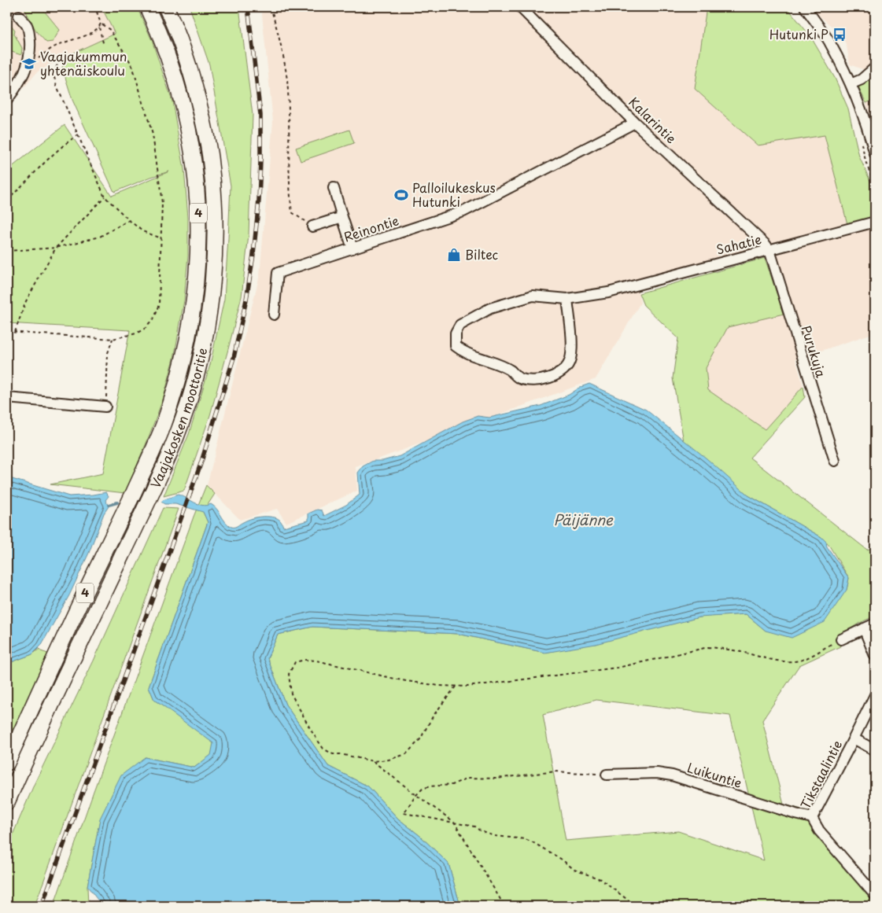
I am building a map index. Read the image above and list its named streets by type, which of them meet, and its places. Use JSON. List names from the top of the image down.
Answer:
{
  "streets": {
    "highway": ["4", "Vaajakosken moottoritie"],
    "street": [
      "Kalarintie",
      "Reinontie",
      "Sahatie",
      "Purukuja",
      "Tikstaalintie",
      "Luikuntie"
    ]
  },
  "crossings": [
    ["Kalarintie", "Reinontie"],
    ["Kalarintie", "Sahatie"],
    ["Kalarintie", "Purukuja"],
    ["Sahatie", "Purukuja"],
    ["Tikstaalintie", "Luikuntie"]
  ],
  "water": ["Päijänne"],
  "places": {
    "bus stop": ["Hutunki P"],
    "school or university": ["Vaajakummun yhtenäiskoulu"],
    "sports": ["Palloilukeskus Hutunki"],
    "shop": ["Biltec"]
  }
}
